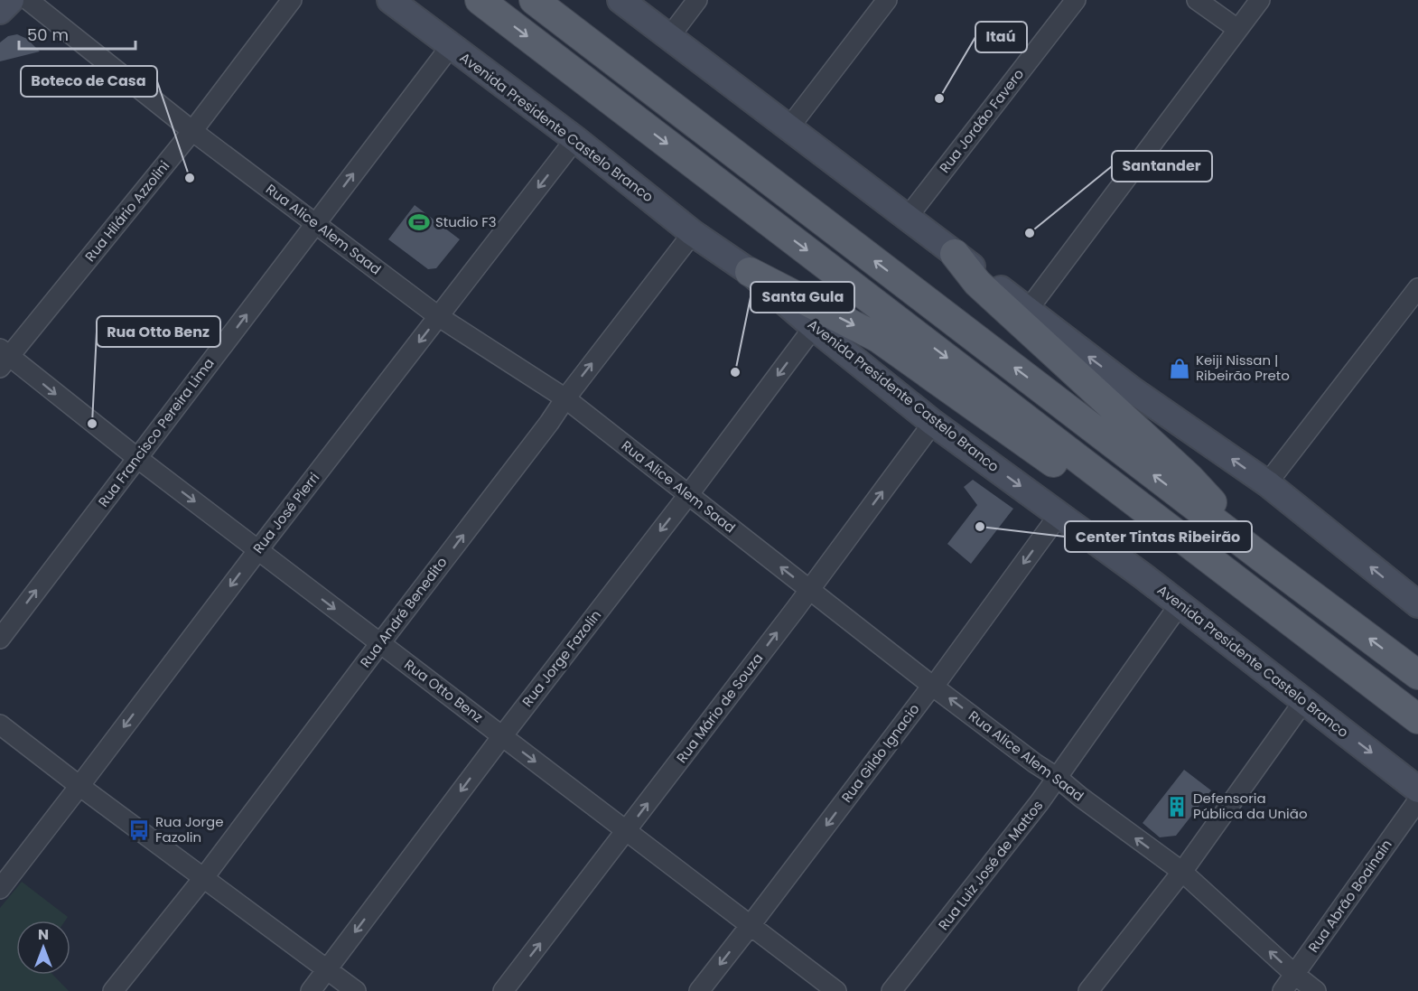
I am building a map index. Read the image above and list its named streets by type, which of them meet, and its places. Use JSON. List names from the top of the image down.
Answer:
{
  "streets": {
    "main road": ["Avenida Presidente Castelo Branco"],
    "street": [
      "Rua Jordão Favero",
      "Rua Hilário Azzolini",
      "Rua Alice Alem Saad",
      "Rua Francisco Pereira Lima",
      "Rua José Pierri",
      "Rua André Benedito",
      "Rua Jorge Fazolin",
      "Rua Otto Benz",
      "Rua Mário de Souza",
      "Rua Gildo Ignacio",
      "Rua Luiz José de Mattos",
      "Rua Abrão Boainain"
    ]
  },
  "crossings": [
    ["Avenida Presidente Castelo Branco", "Rua Francisco Pereira Lima"],
    ["Avenida Presidente Castelo Branco", "Rua José Pierri"],
    ["Avenida Presidente Castelo Branco", "Rua André Benedito"],
    ["Avenida Presidente Castelo Branco", "Rua Jorge Fazolin"],
    ["Avenida Presidente Castelo Branco", "Rua Mário de Souza"],
    ["Avenida Presidente Castelo Branco", "Rua Gildo Ignacio"],
    ["Avenida Presidente Castelo Branco", "Rua Luiz José de Mattos"],
    ["Rua Hilário Azzolini", "Rua Alice Alem Saad"],
    ["Rua Hilário Azzolini", "Rua Otto Benz"],
    ["Rua Alice Alem Saad", "Rua Francisco Pereira Lima"],
    ["Rua Alice Alem Saad", "Rua José Pierri"],
    ["Rua Alice Alem Saad", "Rua André Benedito"],
    ["Rua Alice Alem Saad", "Rua Jorge Fazolin"],
    ["Rua Alice Alem Saad", "Rua Mário de Souza"],
    ["Rua Alice Alem Saad", "Rua Gildo Ignacio"],
    ["Rua Alice Alem Saad", "Rua Luiz José de Mattos"],
    ["Rua Alice Alem Saad", "Rua Abrão Boainain"],
    ["Rua Francisco Pereira Lima", "Rua Otto Benz"],
    ["Rua José Pierri", "Rua Otto Benz"],
    ["Rua André Benedito", "Rua Otto Benz"],
    ["Rua Jorge Fazolin", "Rua Otto Benz"],
    ["Rua Otto Benz", "Rua Mário de Souza"],
    ["Rua Otto Benz", "Rua Gildo Ignacio"]
  ],
  "one_way": [
    "Rua Alice Alem Saad",
    "Rua Francisco Pereira Lima",
    "Rua José Pierri",
    "Rua André Benedito",
    "Rua Jorge Fazolin",
    "Rua Otto Benz",
    "Rua Mário de Souza",
    "Rua Gildo Ignacio"
  ],
  "places": {
    "other": [
      "Itaú",
      "Boteco de Casa",
      "Santander",
      "Santa Gula",
      "Rua Otto Benz",
      "Center Tintas Ribeirão"
    ],
    "sports": ["Studio F3"],
    "shop": ["Keiji Nissan | Ribeirão Preto"],
    "building": ["Defensoria Pública da União"],
    "bus stop": ["Rua Jorge Fazolin"]
  },
  "scale_bar": "50 m",
  "north": "top"
}
